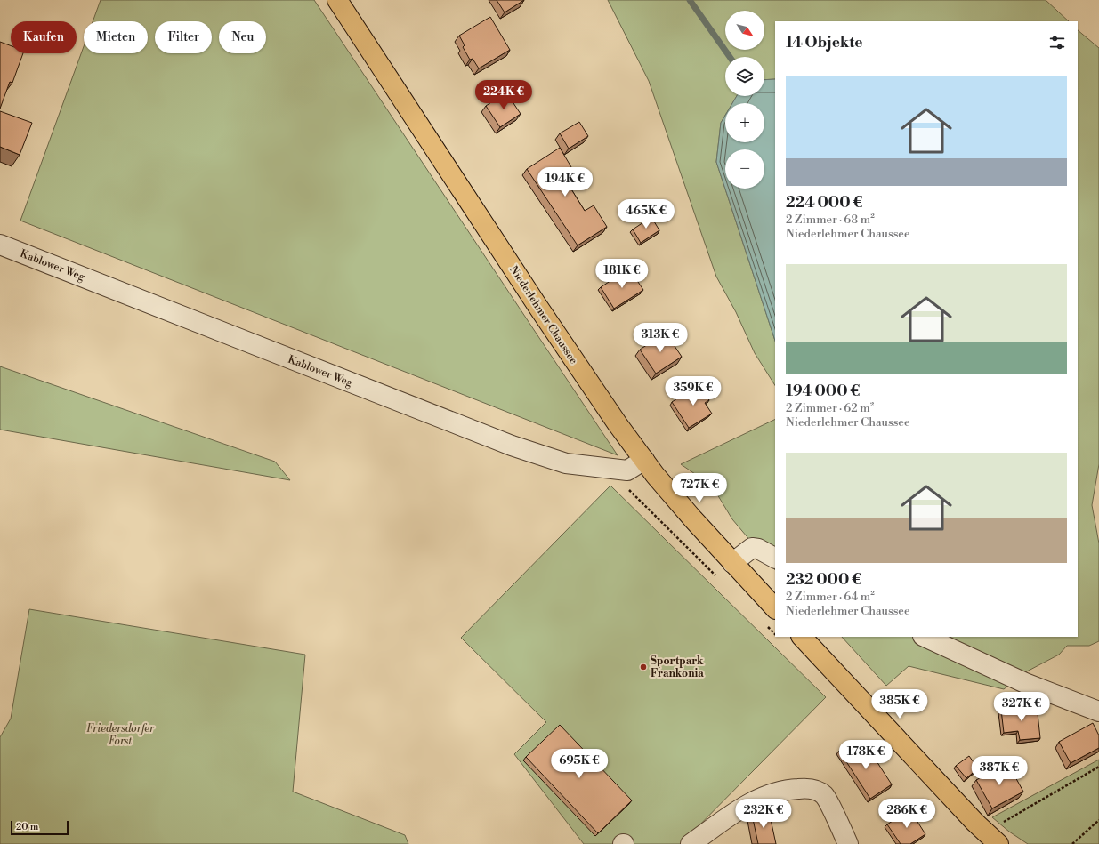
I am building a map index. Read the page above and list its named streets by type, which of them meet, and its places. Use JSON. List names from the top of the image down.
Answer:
{
  "streets": {
    "main road": ["Niederlehmer Chaussee"],
    "lane": ["Kablower Weg"]
  },
  "parks": ["Friedersdorfer Forst"],
  "places": ["Sportpark Frankonia"],
  "scale_bar": "20 m",
  "north": "bottom right",
  "page": {
    "map_buttons": ["+", "−"],
    "chip": [
      "Kaufen",
      "Mieten",
      "Filter",
      "Neu"
    ],
    "heading": "14 Objekte",
    "list": [
      {
        "name": "224 000 €",
        "note": "2 Zimmer · 68 m² · Niederlehmer Chaussee"
      },
      {
        "name": "194 000 €",
        "note": "2 Zimmer · 62 m² · Niederlehmer Chaussee"
      },
      {
        "name": "232 000 €",
        "note": "2 Zimmer · 64 m² · Niederlehmer Chaussee"
      }
    ],
    "price": [
      "224K €",
      "194K €",
      "465K €",
      "181K €",
      "313K €",
      "359K €",
      "727K €",
      "385K €",
      "327K €",
      "178K €",
      "695K €",
      "387K €",
      "232K €",
      "286K €"
    ],
    "scale": "20 m"
  }
}
